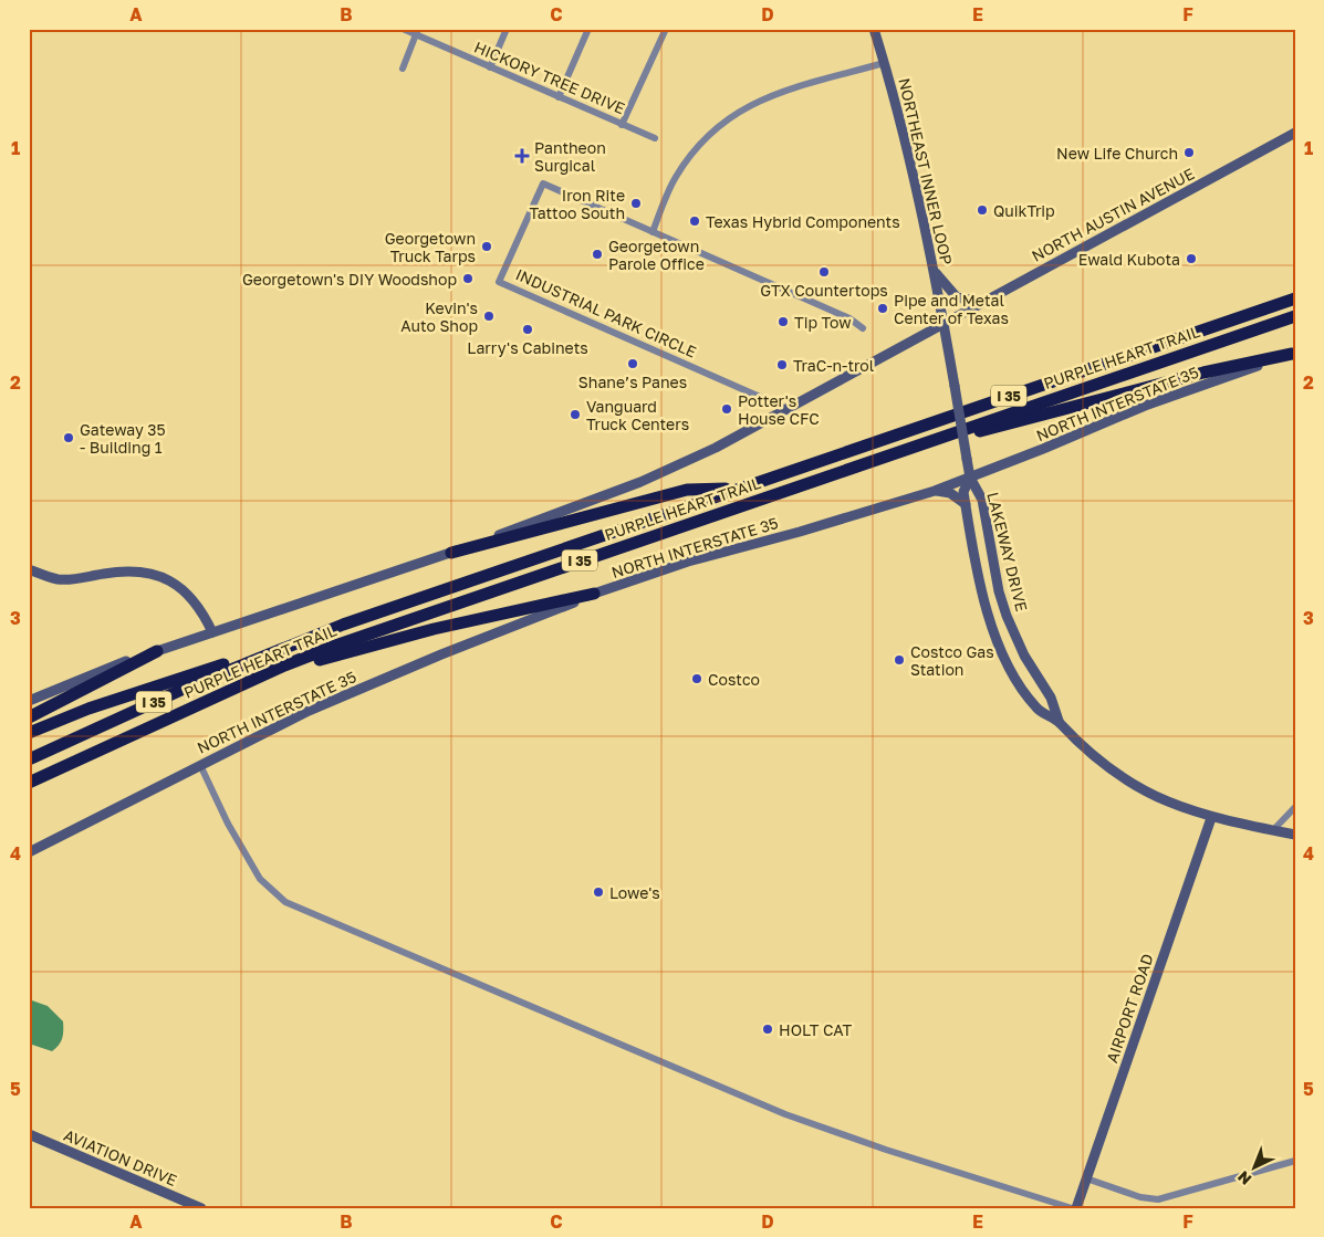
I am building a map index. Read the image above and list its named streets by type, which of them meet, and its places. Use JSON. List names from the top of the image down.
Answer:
{
  "streets": {
    "highway": ["PURPLE HEART TRAIL", "I 35"],
    "main road": [
      "NORTHEAST INNER LOOP",
      "NORTH AUSTIN AVENUE",
      "NORTH INTERSTATE 35",
      "LAKEWAY DRIVE",
      "AIRPORT ROAD",
      "AVIATION DRIVE"
    ],
    "street": ["HICKORY TREE DRIVE", "INDUSTRIAL PARK CIRCLE"]
  },
  "crossings": [
    ["NORTHEAST INNER LOOP", "NORTH AUSTIN AVENUE"],
    ["NORTHEAST INNER LOOP", "LAKEWAY DRIVE"],
    ["NORTH AUSTIN AVENUE", "LAKEWAY DRIVE"],
    ["NORTH INTERSTATE 35", "LAKEWAY DRIVE"],
    ["LAKEWAY DRIVE", "AIRPORT ROAD"]
  ],
  "places": {
    "other": [
      "New Life Church",
      "Iron Rite Tattoo South",
      "QuikTrip",
      "Texas Hybrid Components",
      "Georgetown Truck Tarps",
      "Georgetown Parole Office",
      "Ewald Kubota",
      "GTX Countertops",
      "Georgetown's DIY Woodshop",
      "Pipe and Metal Center of Texas",
      "Kevin's Auto Shop",
      "Tip Tow",
      "Larry's Cabinets",
      "Shane’s Panes",
      "TraC-n-trol",
      "Potter's House CFC",
      "Vanguard Truck Centers",
      "Gateway 35 - Building 1",
      "Costco Gas Station",
      "Costco",
      "Lowe's",
      "HOLT CAT"
    ],
    "health": ["Pantheon Surgical"]
  },
  "north": "bottom left",
  "grid": {
    "columns": [
      "A",
      "B",
      "C",
      "D",
      "E",
      "F"
    ],
    "rows": [
      "1",
      "2",
      "3",
      "4",
      "5"
    ]
  }
}
